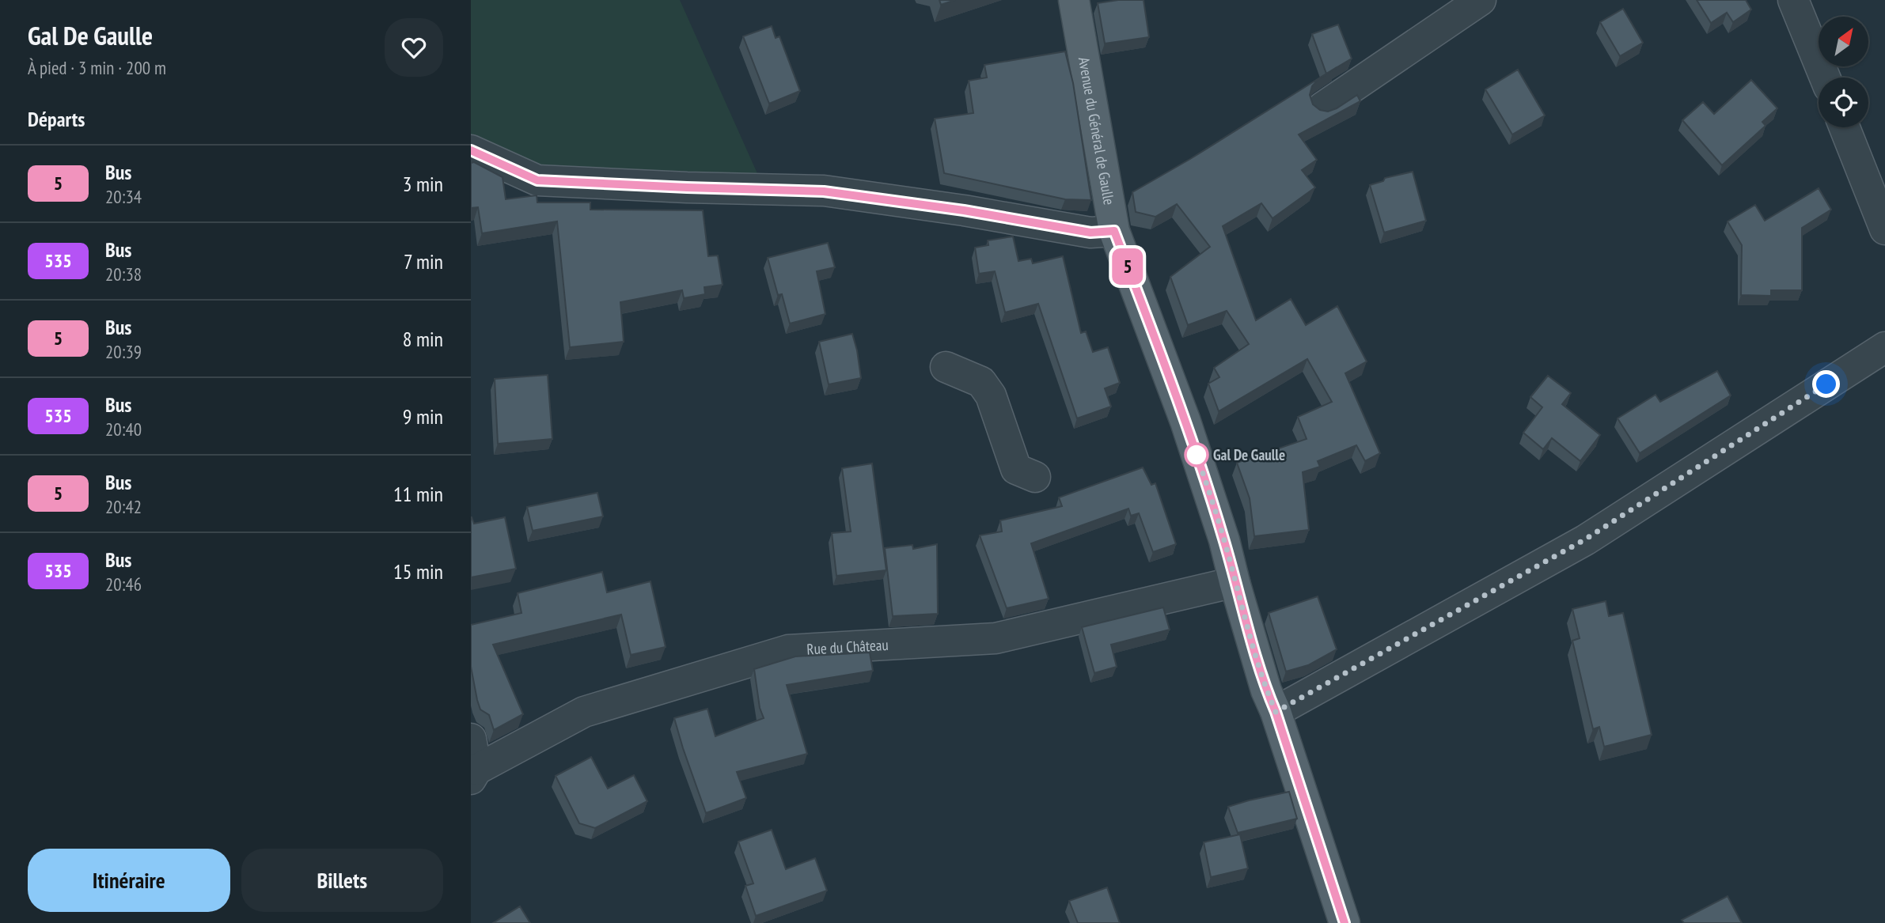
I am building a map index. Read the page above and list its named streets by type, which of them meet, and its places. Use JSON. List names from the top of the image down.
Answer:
{
  "streets": {
    "main road": ["Avenue du Général de Gaulle"],
    "street": ["Rue du Château"]
  },
  "crossings": [
    ["Avenue du Général de Gaulle", "Rue du Château"]
  ],
  "places": ["Gal De Gaulle"],
  "lines": ["bus line 5"],
  "north": "top right",
  "page": {
    "heading": [
      ["Gal De Gaulle", "À pied · 3 min · 200 m"],
      "Départs"
    ],
    "on_map": "5",
    "list": [
      {
        "mark": "5",
        "name": "Bus",
        "note": "20:34",
        "value": "3 min"
      },
      {
        "mark": "535",
        "name": "Bus",
        "note": "20:38",
        "value": "7 min"
      },
      {
        "mark": "5",
        "name": "Bus",
        "note": "20:39",
        "value": "8 min"
      },
      {
        "mark": "535",
        "name": "Bus",
        "note": "20:40",
        "value": "9 min"
      },
      {
        "mark": "5",
        "name": "Bus",
        "note": "20:42",
        "value": "11 min"
      },
      {
        "mark": "535",
        "name": "Bus",
        "note": "20:46",
        "value": "15 min"
      }
    ],
    "buttons": ["Itinéraire", "Billets"]
  }
}
